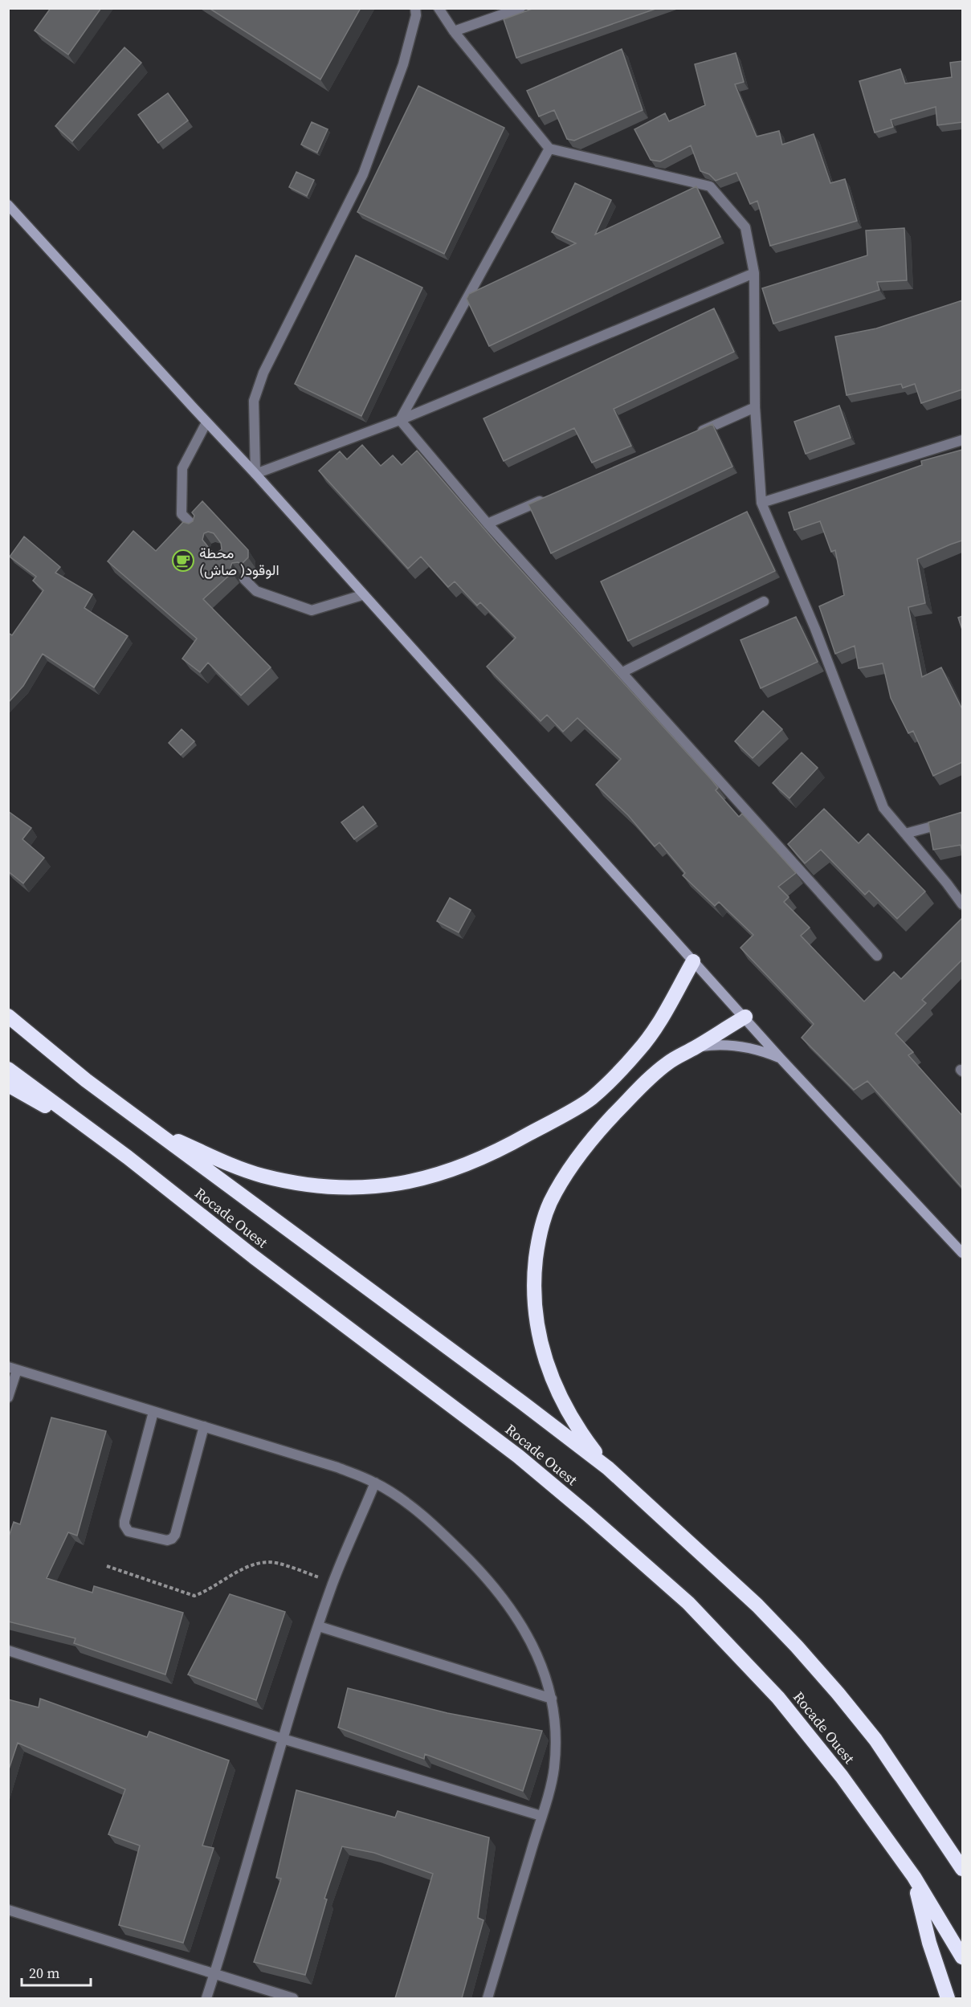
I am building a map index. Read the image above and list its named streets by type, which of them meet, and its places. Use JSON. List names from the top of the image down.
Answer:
{
  "streets": {
    "highway": ["Rocade Ouest"]
  },
  "places": {
    "cafe": ["محطة الوقود( صاش)"]
  },
  "scale_bar": "20 m"
}
